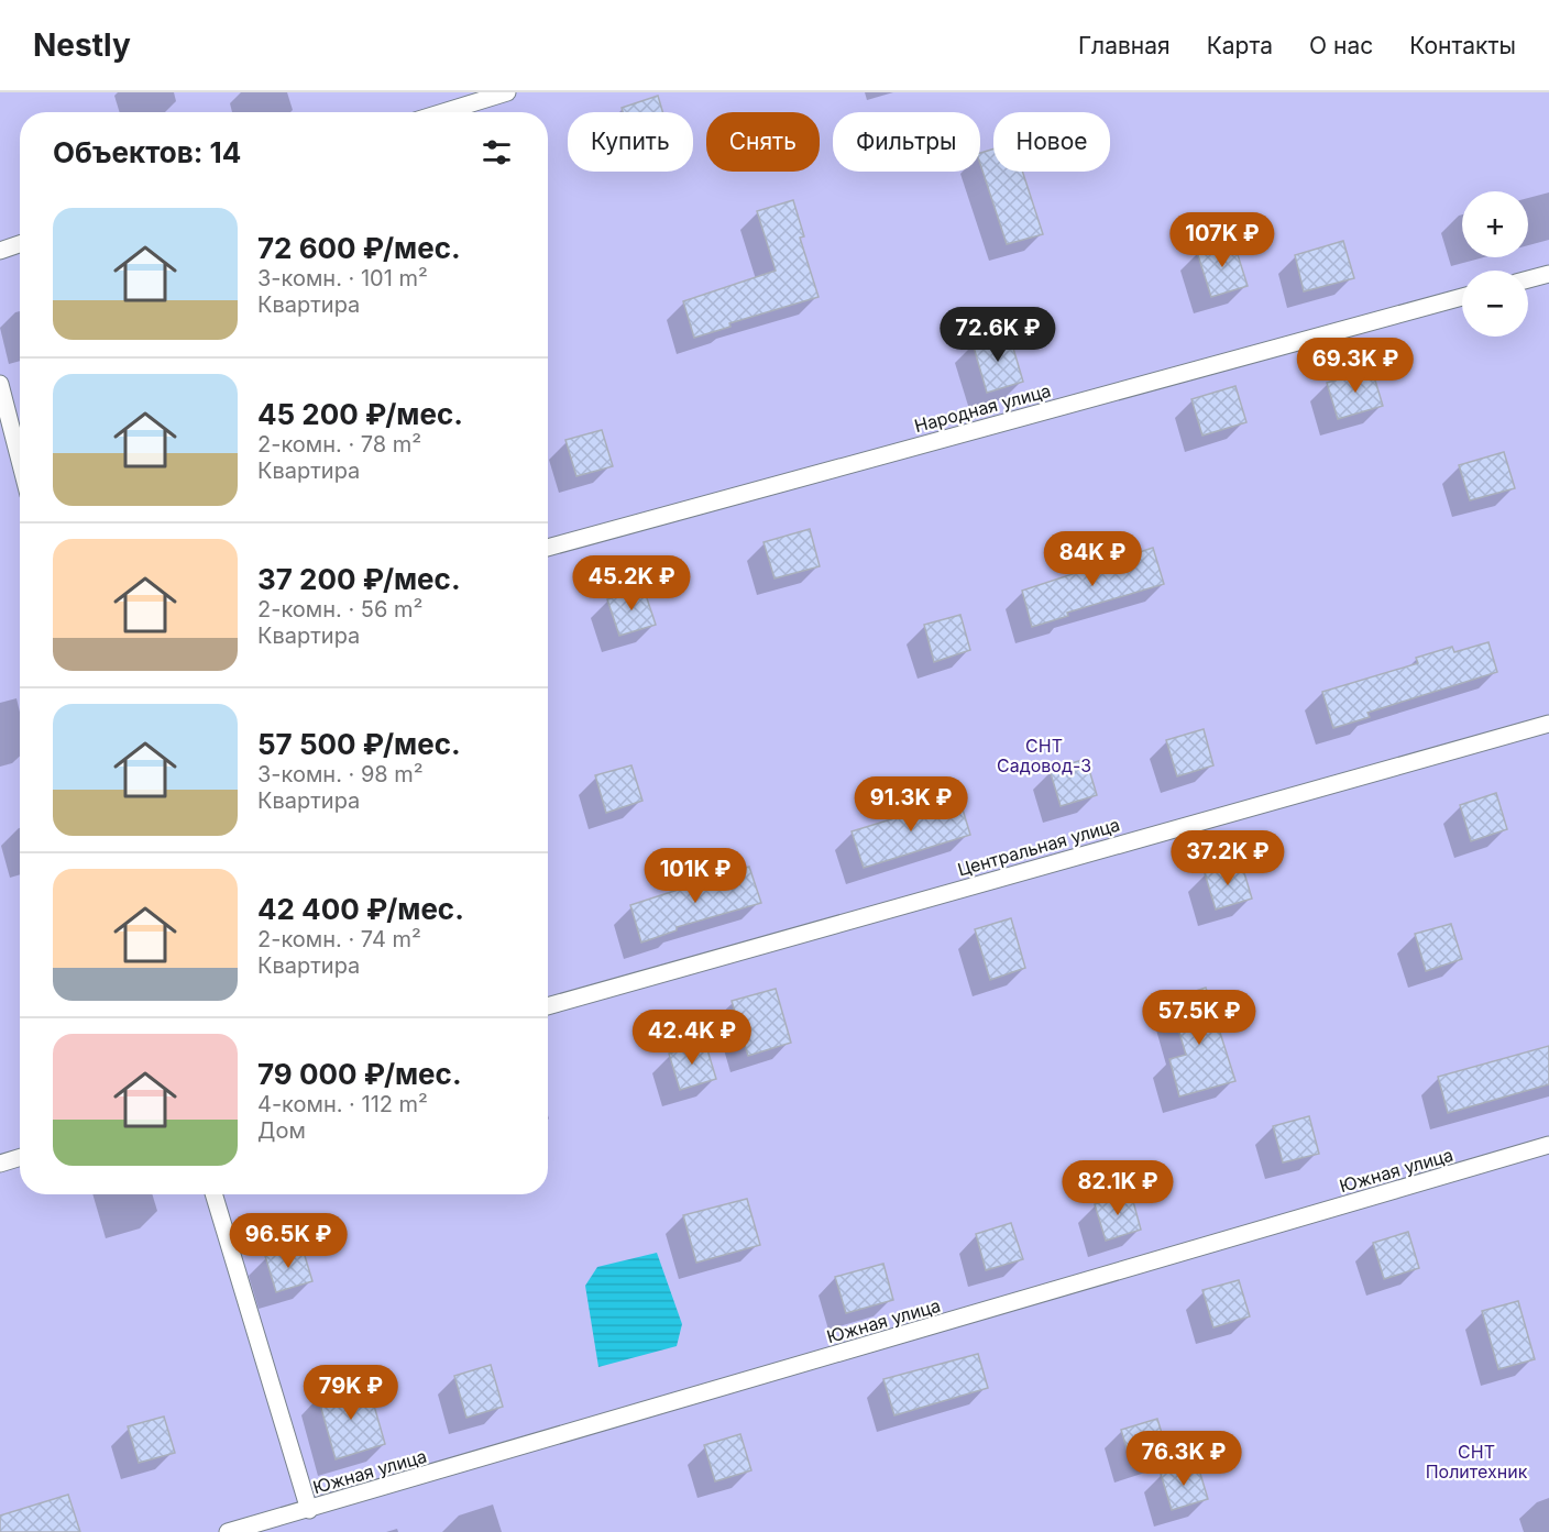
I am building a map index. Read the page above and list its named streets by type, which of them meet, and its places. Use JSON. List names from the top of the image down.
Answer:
{
  "streets": {
    "lane": ["Народная улица", "Центральная улица", "Южная улица"]
  },
  "parks": ["СНТ Садовод-3", "СНТ Политехник"],
  "page": {
    "header": "Nestly",
    "nav": [
      "Главная",
      "Карта",
      "О нас",
      "Контакты"
    ],
    "chip": [
      "Купить",
      "Снять",
      "Фильтры",
      "Новое"
    ],
    "heading": "Объектов: 14",
    "map_buttons": ["+", "−"],
    "list": [
      {
        "name": "72 600 ₽/мес.",
        "note": "3-комн. · 101 m² · Квартира"
      },
      {
        "name": "45 200 ₽/мес.",
        "note": "2-комн. · 78 m² · Квартира"
      },
      {
        "name": "37 200 ₽/мес.",
        "note": "2-комн. · 56 m² · Квартира"
      },
      {
        "name": "57 500 ₽/мес.",
        "note": "3-комн. · 98 m² · Квартира"
      },
      {
        "name": "42 400 ₽/мес.",
        "note": "2-комн. · 74 m² · Квартира"
      },
      {
        "name": "79 000 ₽/мес.",
        "note": "4-комн. · 112 m² · Дом"
      }
    ],
    "price": [
      "107K ₽",
      "72.6K ₽",
      "69.3K ₽",
      "84K ₽",
      "45.2K ₽",
      "91.3K ₽",
      "37.2K ₽",
      "101K ₽",
      "57.5K ₽",
      "42.4K ₽",
      "82.1K ₽",
      "96.5K ₽",
      "79K ₽",
      "76.3K ₽"
    ]
  }
}
